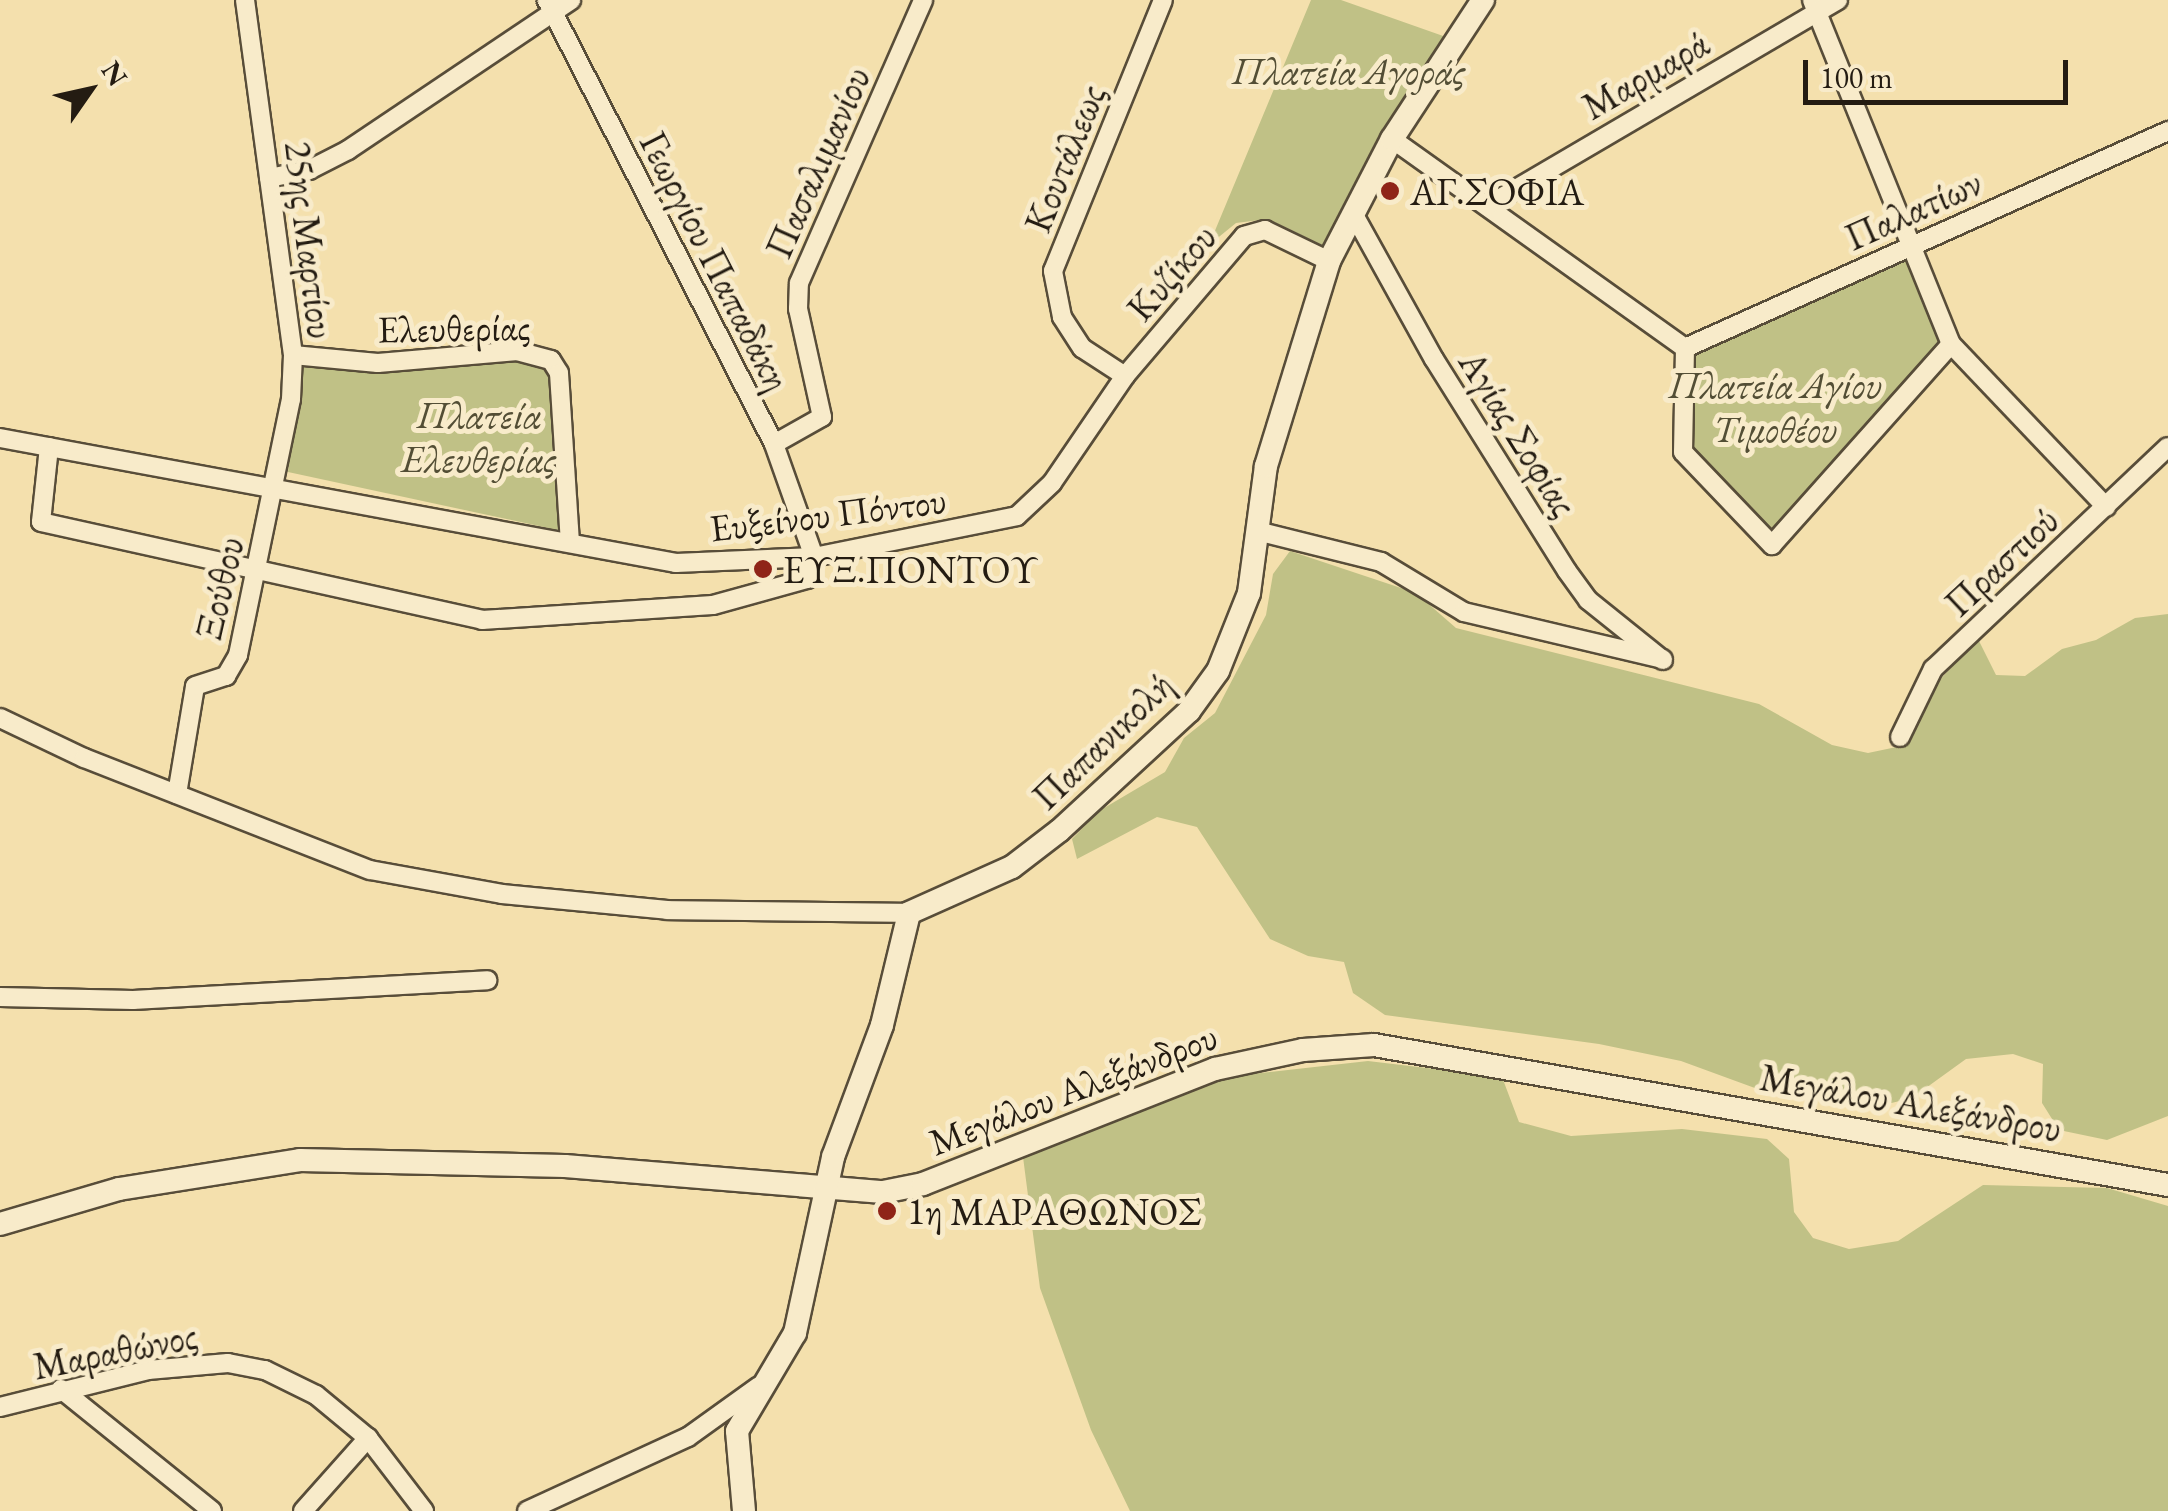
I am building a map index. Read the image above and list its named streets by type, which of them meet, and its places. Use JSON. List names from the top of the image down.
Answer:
{
  "streets": {
    "street": [
      "Μαρμαρά",
      "Κουτάλεως",
      "Πασαλιμανίου",
      "Παλατίων",
      "25ης Μαρτίου",
      "Γεωργίου Παπαδάκη",
      "Κυζίκου",
      "Ελευθερίας",
      "Αγίας Σοφίας",
      "Ευξείνου Πόντου",
      "Πραστιού",
      "Ξούθου",
      "Παπανικολή",
      "Μεγάλου Αλεξάνδρου",
      "Μαραθώνος"
    ]
  },
  "crossings": [
    ["Κουτάλεως", "Κυζίκου"],
    ["Κουτάλεως", "Ευξείνου Πόντου"],
    ["Πασαλιμανίου", "Γεωργίου Παπαδάκη"],
    ["25ης Μαρτίου", "Ελευθερίας"],
    ["25ης Μαρτίου", "Ευξείνου Πόντου"],
    ["25ης Μαρτίου", "Ξούθου"],
    ["Γεωργίου Παπαδάκη", "Ευξείνου Πόντου"],
    ["Κυζίκου", "Ευξείνου Πόντου"],
    ["Κυζίκου", "Παπανικολή"],
    ["Ελευθερίας", "Ευξείνου Πόντου"],
    ["Αγίας Σοφίας", "Παπανικολή"],
    ["Ευξείνου Πόντου", "Ξούθου"]
  ],
  "parks": ["Πλατεία Αγοράς", "Πλατεία Αγίου Τιμοθέου", "Πλατεία Ελευθερίας"],
  "places": ["ΑΓ.ΣΟΦΙΑ", "ΕΥΞ.ΠΟΝΤΟΥ", "1η ΜΑΡΑΘΩΝΟΣ"],
  "scale_bar": "100 m",
  "north": "top right"
}
